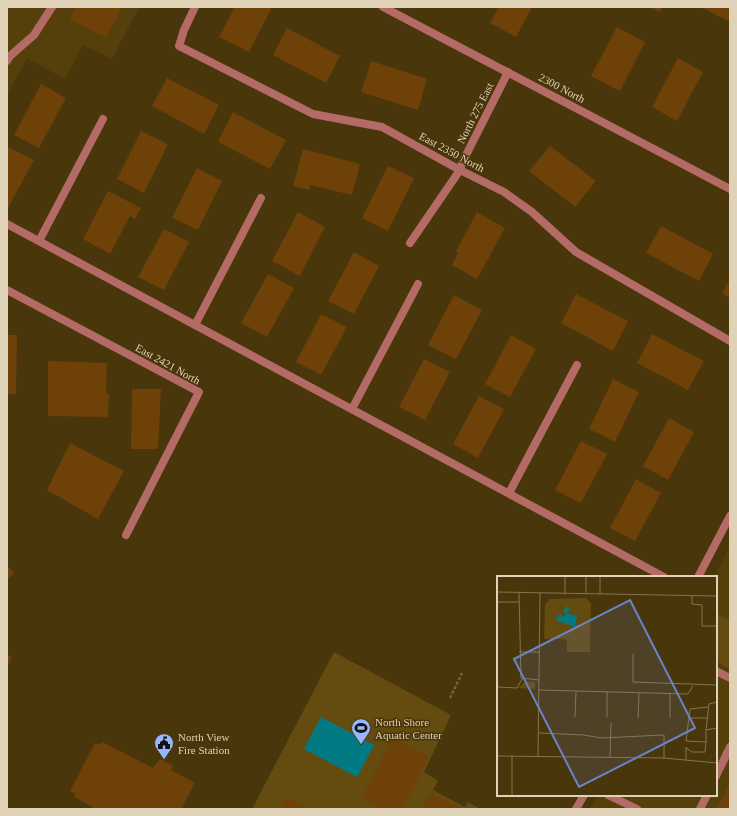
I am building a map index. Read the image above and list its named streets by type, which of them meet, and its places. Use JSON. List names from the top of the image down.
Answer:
{
  "streets": {
    "street": [
      "2300 North",
      "North 275 East",
      "East 2350 North",
      "East 2421 North"
    ]
  },
  "crossings": [
    ["2300 North", "North 275 East"],
    ["North 275 East", "East 2350 North"]
  ],
  "places": {
    "sports": ["North Shore Aquatic Center"],
    "public building": ["North View Fire Station"]
  }
}
